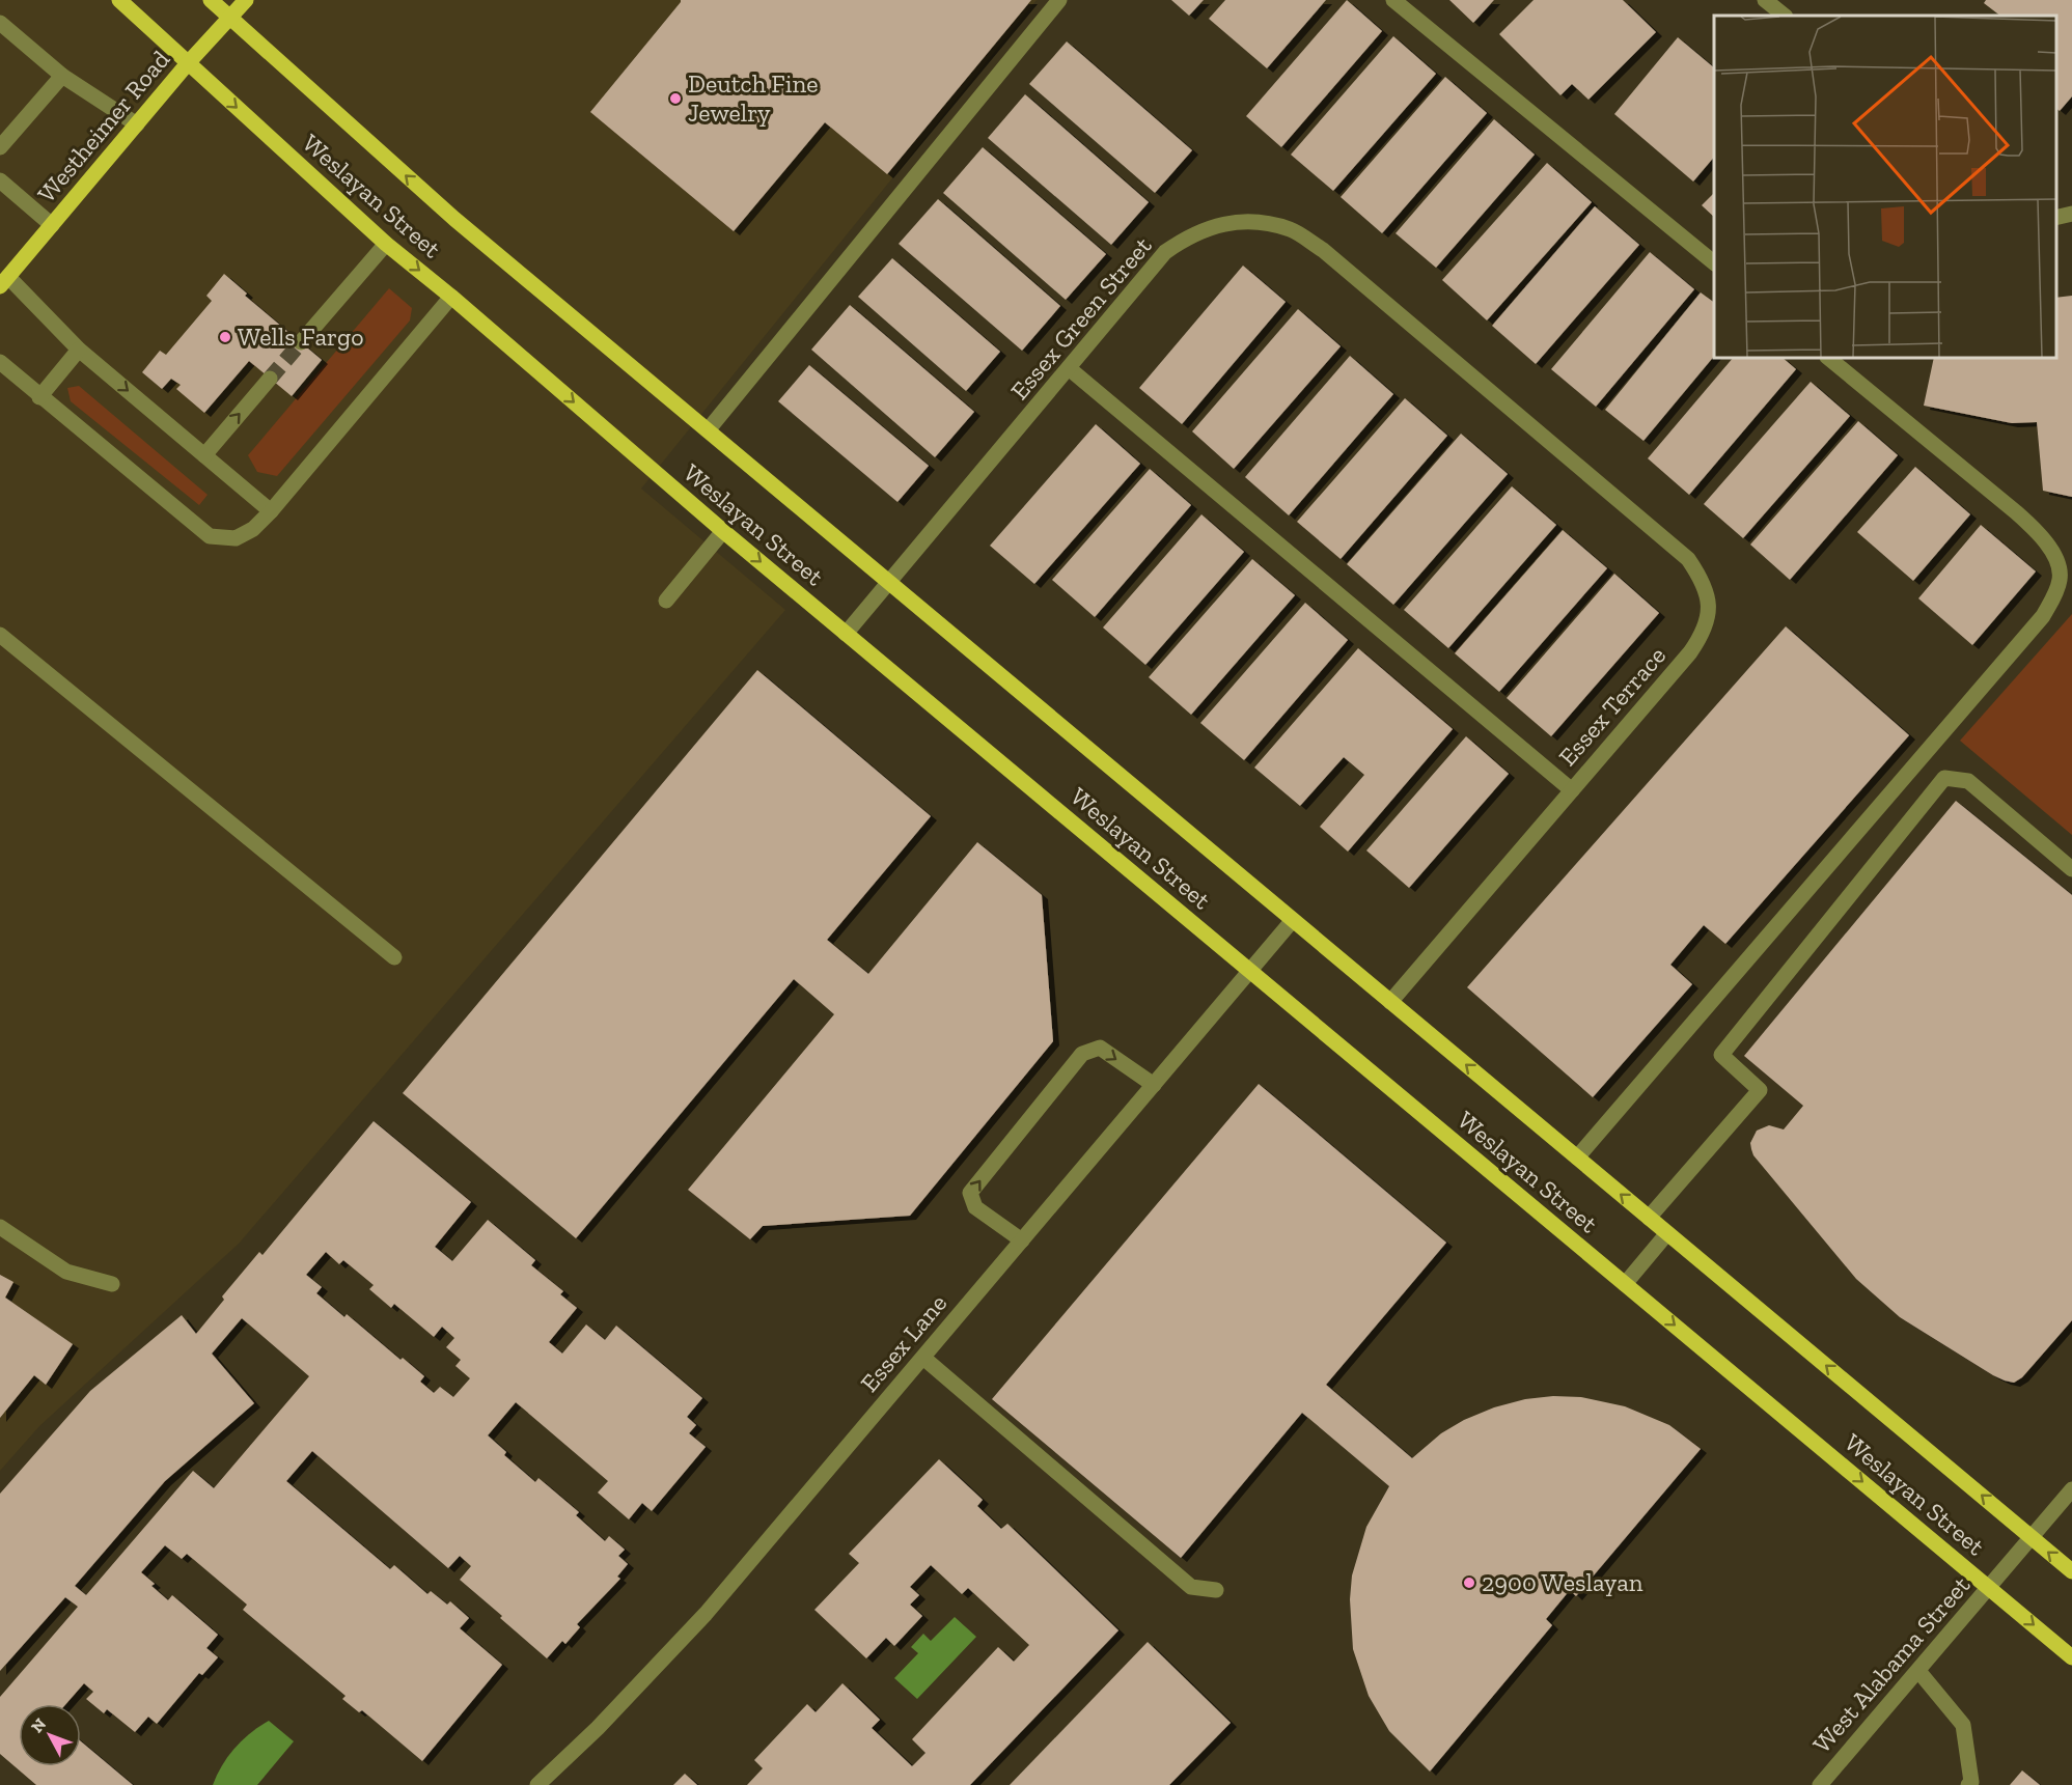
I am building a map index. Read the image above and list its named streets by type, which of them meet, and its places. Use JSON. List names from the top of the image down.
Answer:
{
  "streets": {
    "main road": ["Westheimer Road", "Weslayan Street"],
    "street": [
      "Essex Green Street",
      "Essex Terrace",
      "Essex Lane",
      "West Alabama Street"
    ]
  },
  "crossings": [
    ["Westheimer Road", "Weslayan Street"],
    ["Weslayan Street", "Essex Green Street"],
    ["Weslayan Street", "Essex Terrace"],
    ["Weslayan Street", "Essex Lane"],
    ["Weslayan Street", "West Alabama Street"],
    ["Essex Green Street", "Essex Terrace"]
  ],
  "places": ["Deutch Fine Jewelry", "Wells Fargo", "2900 Weslayan"],
  "north": "top left"
}
